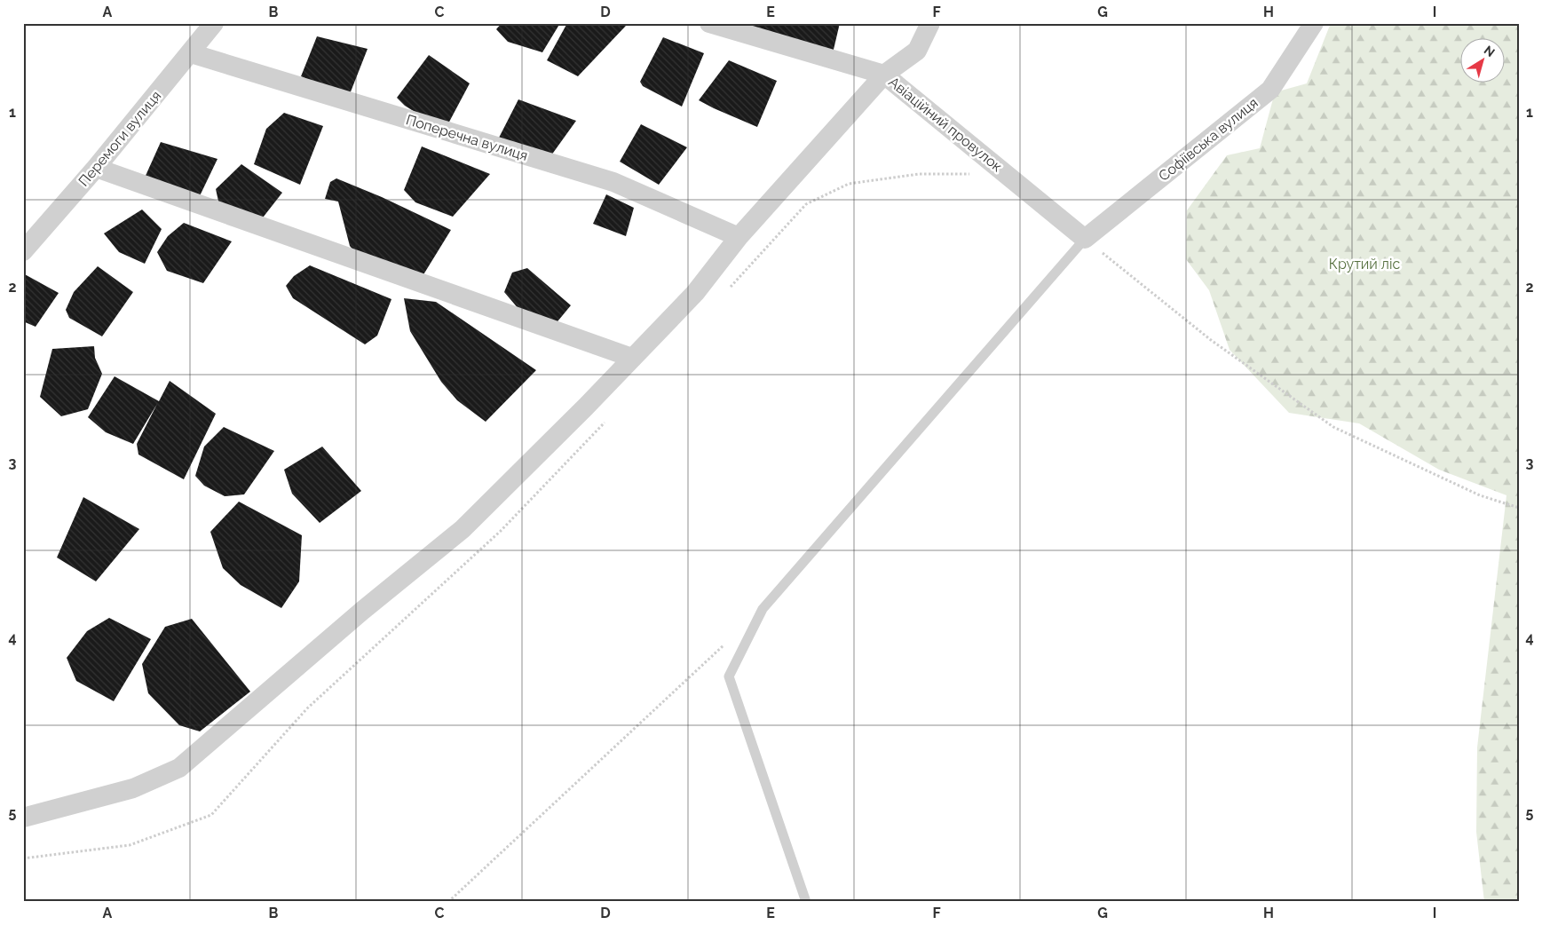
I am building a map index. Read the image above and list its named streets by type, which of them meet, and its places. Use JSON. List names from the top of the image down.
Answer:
{
  "streets": {
    "street": [
      "Авіаційний провулок",
      "Поперечна вулиця",
      "Перемоги вулиця",
      "Софіївська вулиця"
    ]
  },
  "crossings": [
    ["Авіаційний провулок", "Софіївська вулиця"],
    ["Поперечна вулиця", "Перемоги вулиця"]
  ],
  "parks": ["Крутий ліс"],
  "north": "top right",
  "grid": {
    "columns": [
      "A",
      "B",
      "C",
      "D",
      "E",
      "F",
      "G",
      "H",
      "I"
    ],
    "rows": [
      "1",
      "2",
      "3",
      "4",
      "5"
    ]
  }
}
